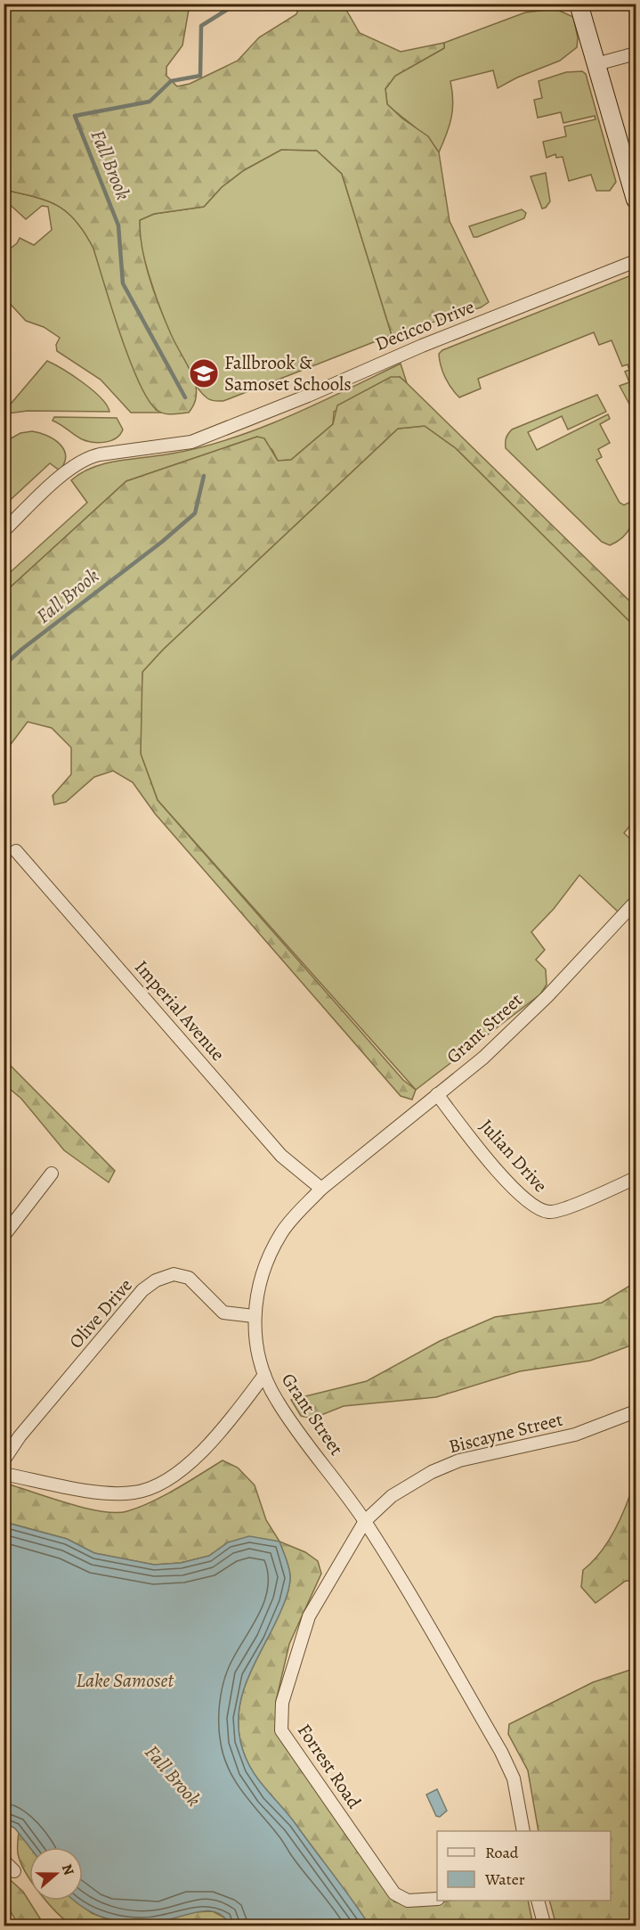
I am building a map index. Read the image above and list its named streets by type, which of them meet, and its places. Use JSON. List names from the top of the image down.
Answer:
{
  "streets": {
    "street": [
      "Decicco Drive",
      "Imperial Avenue",
      "Grant Street",
      "Julian Drive",
      "Olive Drive",
      "Biscayne Street",
      "Forrest Road"
    ]
  },
  "crossings": [
    ["Imperial Avenue", "Grant Street"],
    ["Grant Street", "Julian Drive"],
    ["Grant Street", "Olive Drive"],
    ["Grant Street", "Biscayne Street"],
    ["Grant Street", "Forrest Road"],
    ["Biscayne Street", "Forrest Road"]
  ],
  "water": ["Fall Brook", "Lake Samoset"],
  "places": {
    "school or university": ["Fallbrook & Samoset Schools"]
  },
  "legend": ["Road", "Water"],
  "north": "right"
}
